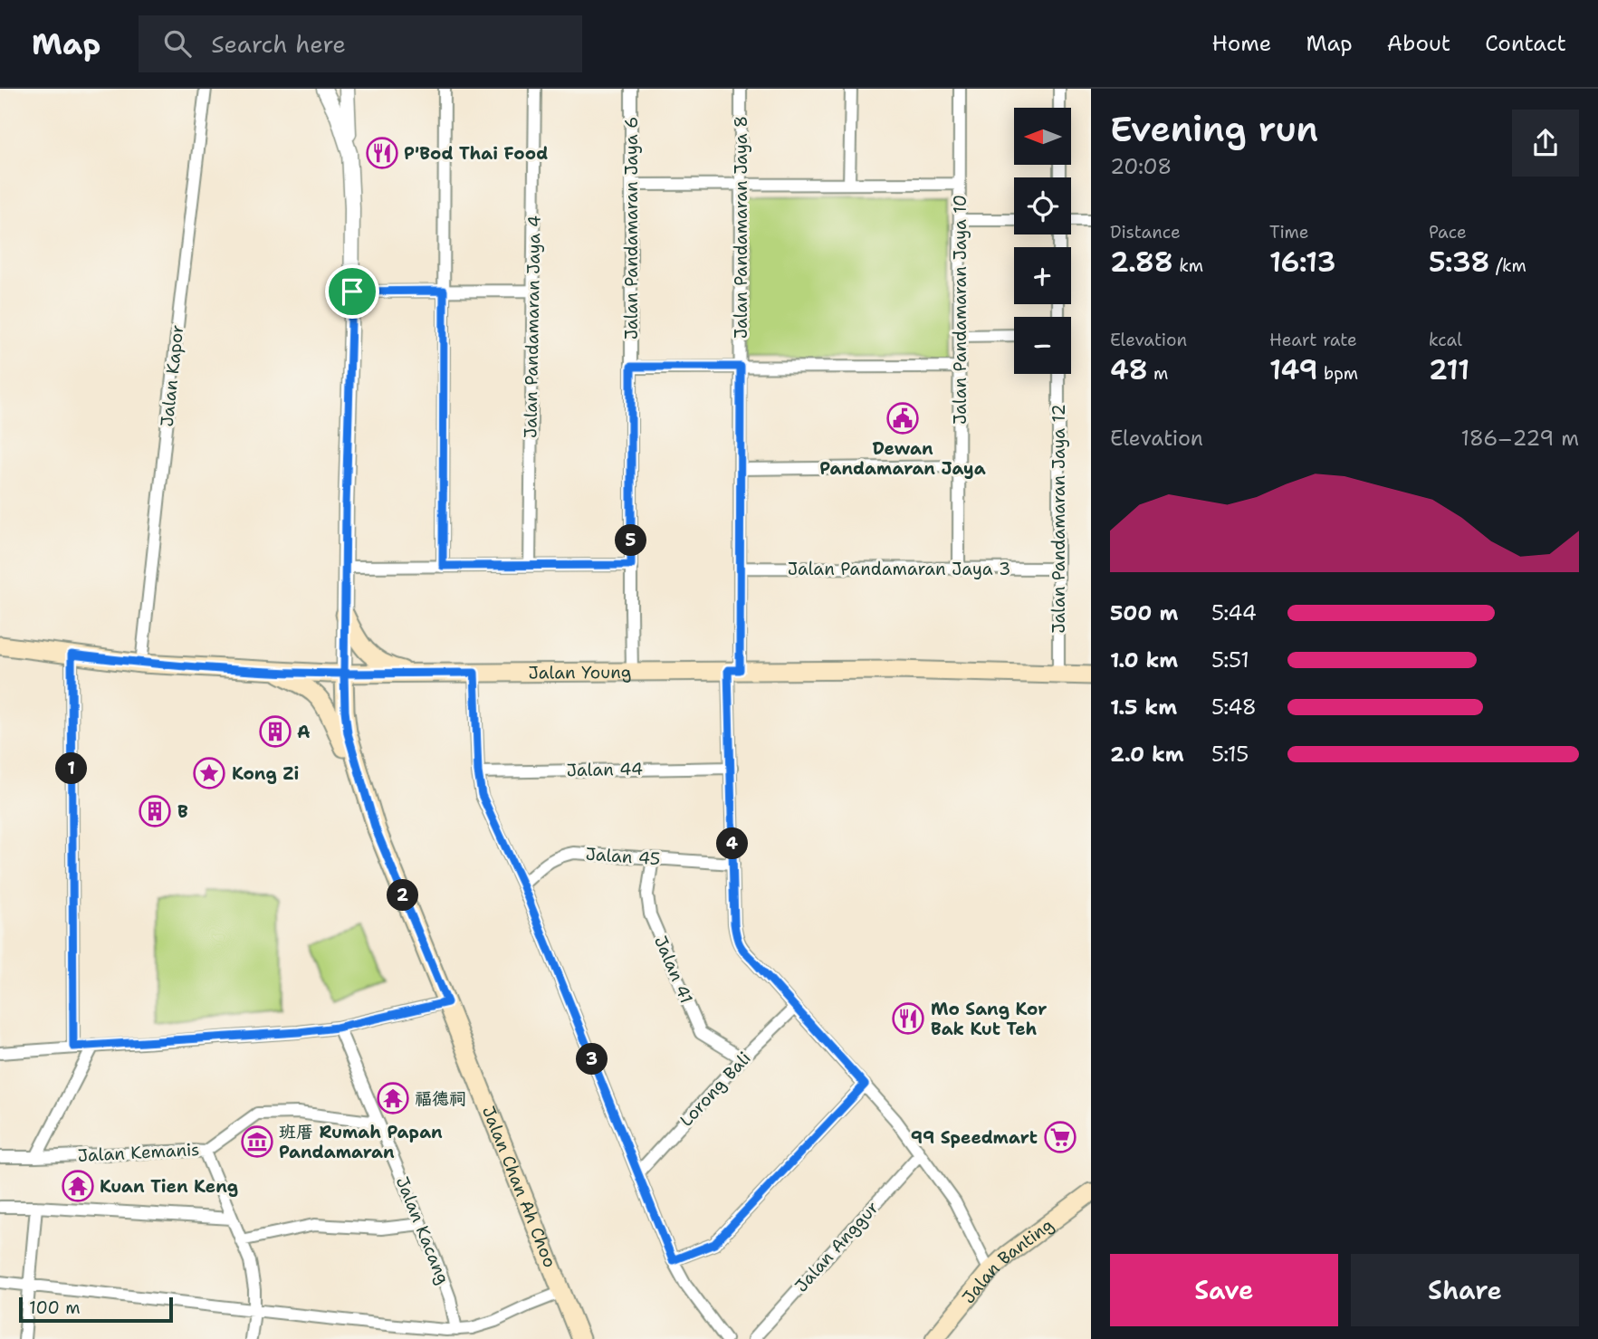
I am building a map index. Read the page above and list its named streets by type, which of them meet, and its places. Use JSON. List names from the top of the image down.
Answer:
{
  "streets": {
    "main road": ["Jalan Young", "Jalan Chan Ah Choo", "Jalan Banting"],
    "street": [
      "Jalan Pandamaran Jaya 8",
      "Jalan Pandamaran Jaya 6",
      "Jalan Pandamaran Jaya 10",
      "Jalan Pandamaran Jaya 4",
      "Jalan Kapor",
      "Jalan Pandamaran Jaya 12",
      "Jalan Pandamaran Jaya 3",
      "Jalan 44",
      "Jalan 45",
      "Jalan 41",
      "Lorong Bali",
      "Jalan Kemanis",
      "Jalan Kacang",
      "Jalan Anggur"
    ]
  },
  "crossings": [
    ["Jalan Pandamaran Jaya 8", "Jalan Pandamaran Jaya 3"],
    ["Jalan Pandamaran Jaya 8", "Jalan Young"],
    ["Jalan Pandamaran Jaya 8", "Jalan 44"],
    ["Jalan Pandamaran Jaya 8", "Jalan 45"],
    ["Jalan Pandamaran Jaya 8", "Lorong Bali"],
    ["Jalan Pandamaran Jaya 8", "Jalan Anggur"],
    ["Jalan Pandamaran Jaya 8", "Jalan Banting"],
    ["Jalan Pandamaran Jaya 6", "Jalan Young"],
    ["Jalan Pandamaran Jaya 10", "Jalan Pandamaran Jaya 3"],
    ["Jalan Kapor", "Jalan Young"],
    ["Jalan Pandamaran Jaya 12", "Jalan Pandamaran Jaya 3"],
    ["Jalan Pandamaran Jaya 12", "Jalan Young"],
    ["Jalan Young", "Jalan Chan Ah Choo"],
    ["Jalan 45", "Jalan 41"],
    ["Jalan 41", "Lorong Bali"],
    ["Jalan Kemanis", "Jalan Kacang"]
  ],
  "places": {
    "restaurant": ["P'Bod Thai Food", "Mo Sang Kor Bak Kut Teh"],
    "public building": ["Dewan Pandamaran Jaya"],
    "building": ["A", "B"],
    "place": ["Kong Zi"],
    "temple": ["福德祠", "Kuan Tien Keng"],
    "supermarket": ["99 Speedmart"],
    "museum": ["班厝 Rumah Papan Pandamaran"]
  },
  "scale_bar": "100 m",
  "north": "left",
  "page": {
    "header": "Map",
    "search": "Search here",
    "nav": [
      "Home",
      "Map",
      "About",
      "Contact"
    ],
    "heading": ["Evening run", "20:08"],
    "map_buttons": ["+", "−"],
    "stats": [
      ["Distance", "2.88 km"],
      ["Time", "16:13"],
      ["Pace", "5:38 /km"],
      ["Elevation", "48 m"],
      ["Heart rate", "149 bpm"],
      ["kcal", "211"]
    ],
    "chart": ["Elevation", "186–229 m"],
    "pins": [
      "5",
      "1",
      "4",
      "2",
      "3"
    ],
    "list": [
      {
        "name": "500 m",
        "note": "5:44"
      },
      {
        "name": "1.0 km",
        "note": "5:51"
      },
      {
        "name": "1.5 km",
        "note": "5:48"
      },
      {
        "name": "2.0 km",
        "note": "5:15"
      }
    ],
    "buttons": ["Save", "Share"],
    "scale": "100 m"
  }
}
